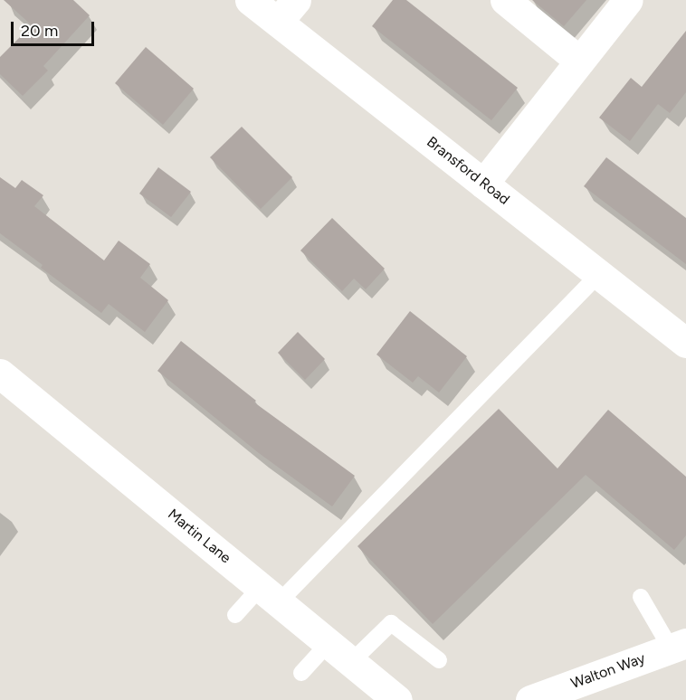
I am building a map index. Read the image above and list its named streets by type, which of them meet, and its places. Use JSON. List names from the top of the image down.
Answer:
{
  "streets": {
    "street": ["Bransford Road", "Martin Lane", "Walton Way"]
  },
  "scale_bar": "20 m"
}
